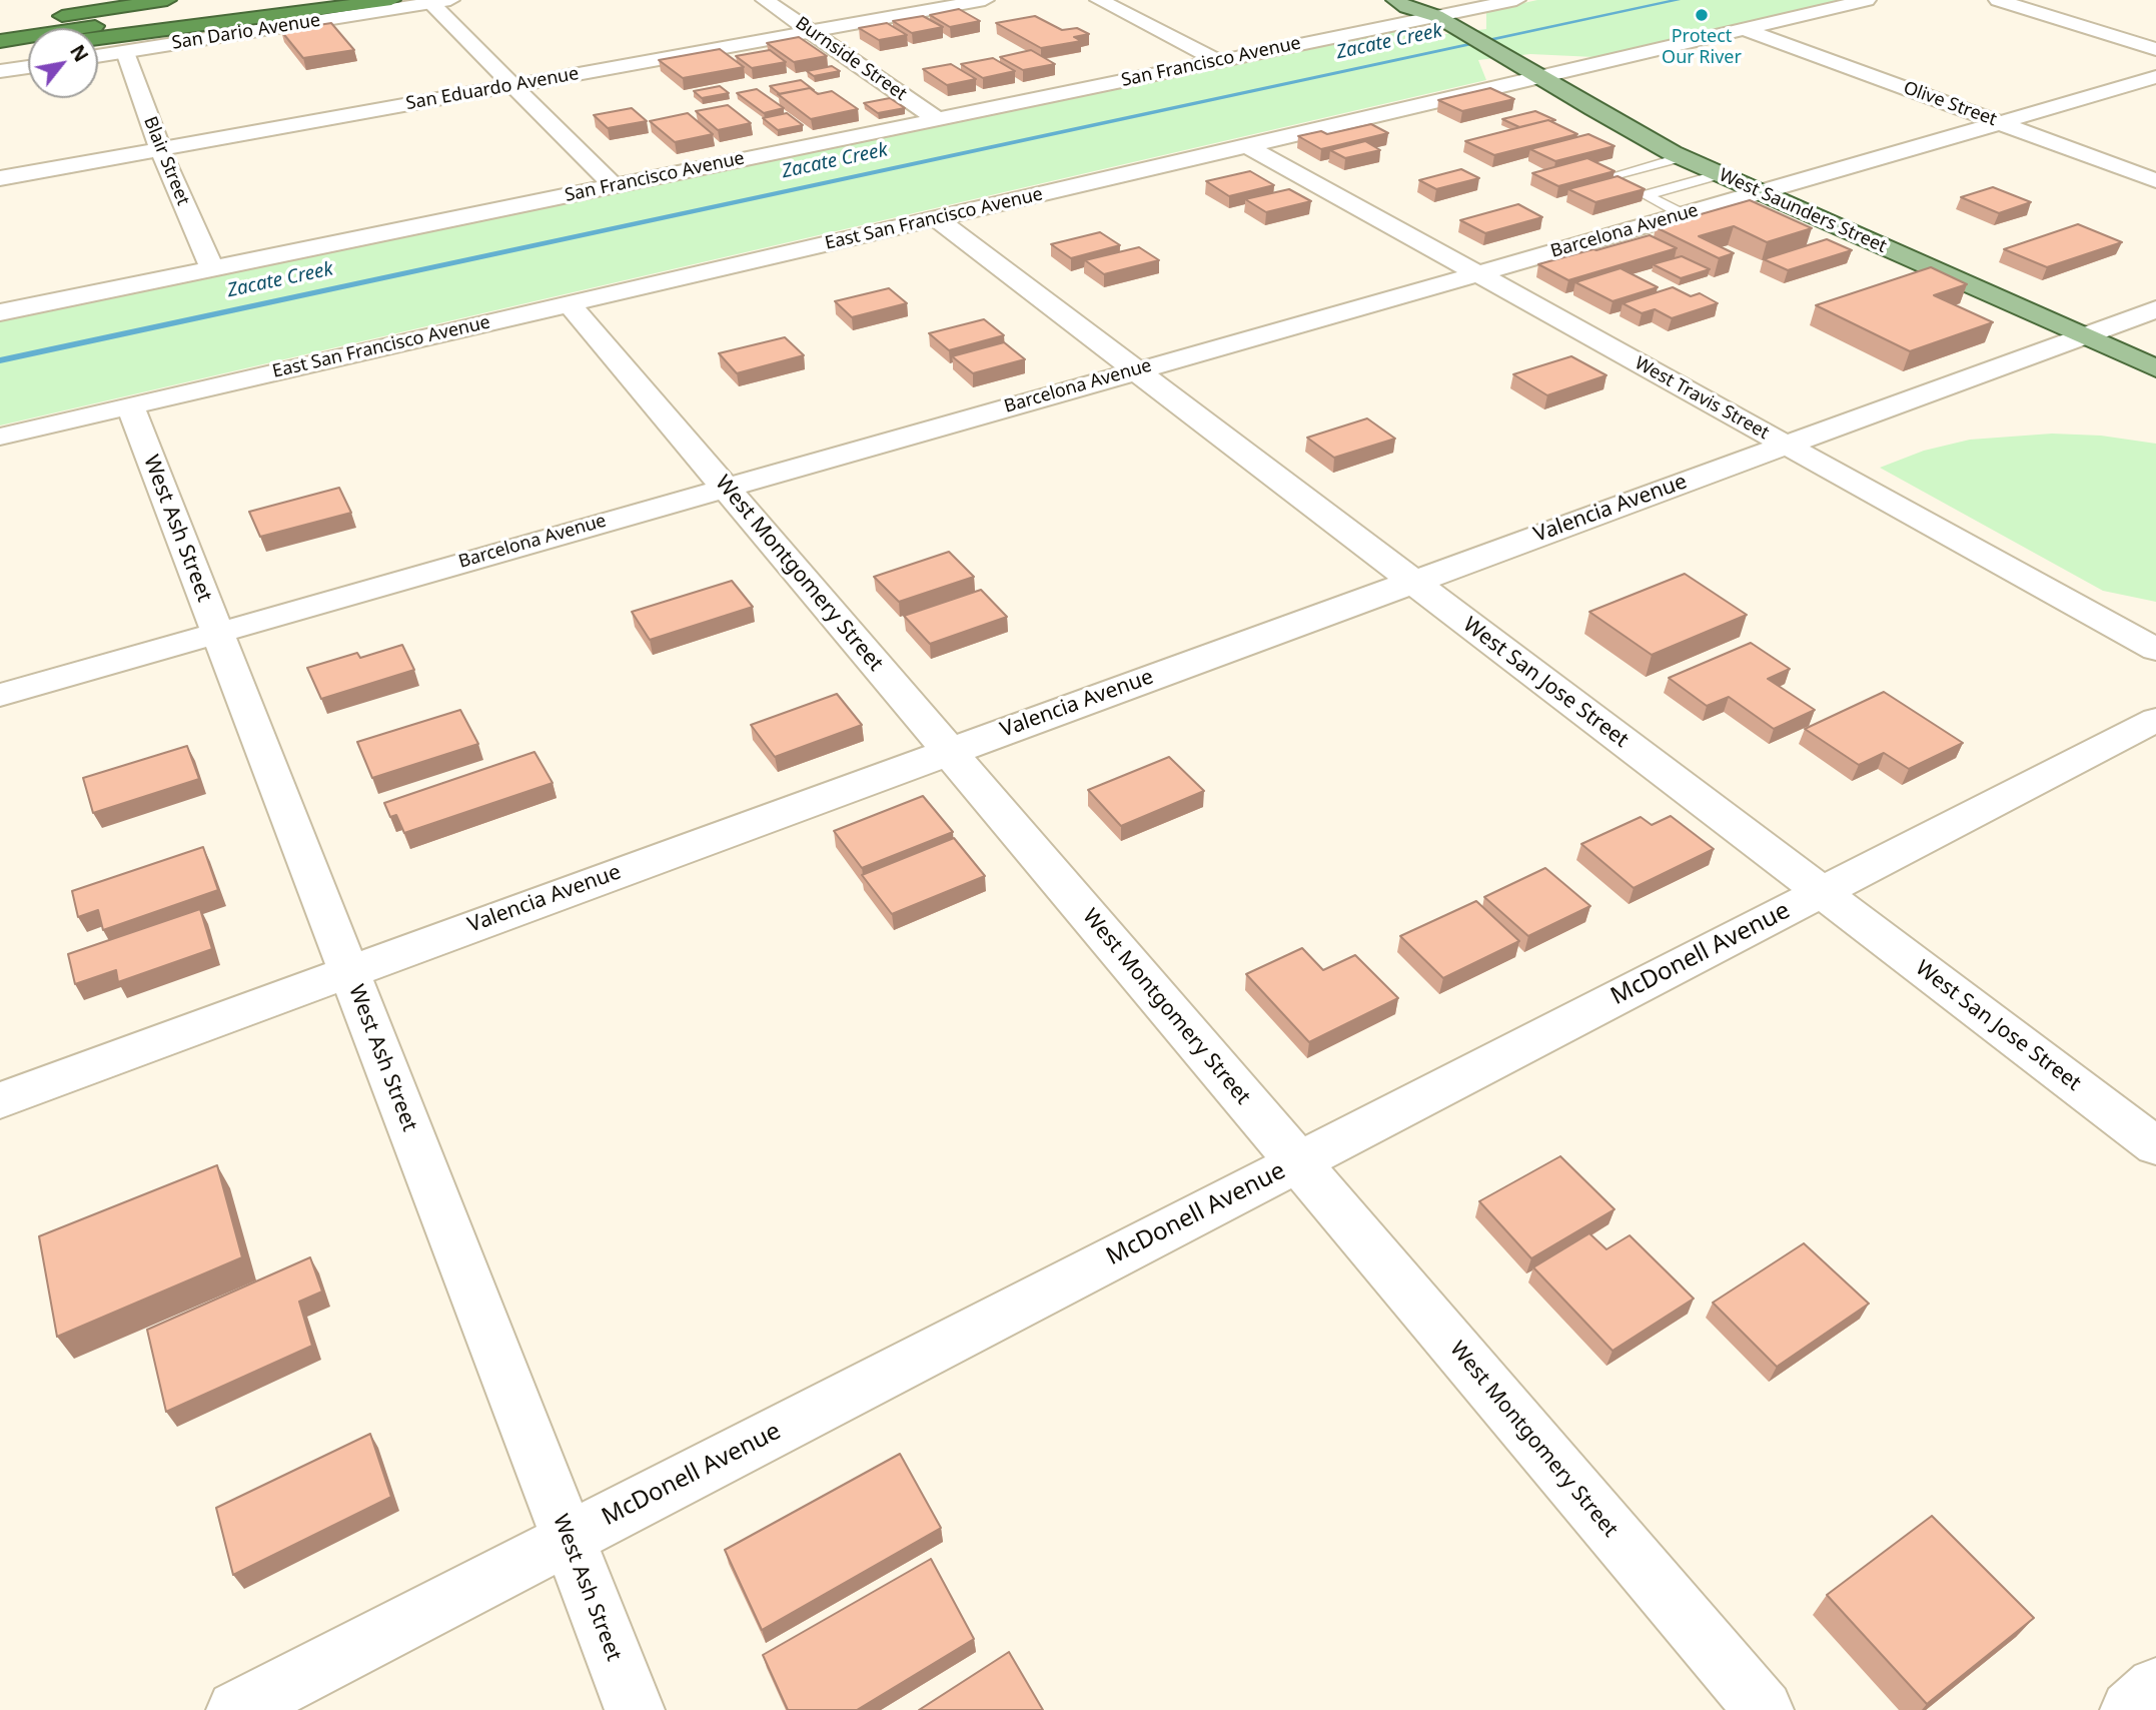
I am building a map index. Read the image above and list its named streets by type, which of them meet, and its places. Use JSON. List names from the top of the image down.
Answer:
{
  "streets": {
    "main road": ["West Saunders Street"],
    "street": [
      "San Dario Avenue",
      "Burnside Street",
      "San Francisco Avenue",
      "San Eduardo Avenue",
      "Olive Street",
      "Blair Street",
      "East San Francisco Avenue",
      "Barcelona Avenue",
      "West Travis Street",
      "Valencia Avenue",
      "West Ash Street",
      "West Montgomery Street",
      "West San Jose Street",
      "McDonell Avenue"
    ]
  },
  "crossings": [
    ["San Dario Avenue", "Blair Street"],
    ["Burnside Street", "San Francisco Avenue"],
    ["Burnside Street", "San Eduardo Avenue"],
    ["San Francisco Avenue", "Blair Street"],
    ["San Francisco Avenue", "West Saunders Street"],
    ["San Eduardo Avenue", "Blair Street"],
    ["Olive Street", "East San Francisco Avenue"],
    ["Olive Street", "Barcelona Avenue"],
    ["West Saunders Street", "East San Francisco Avenue"],
    ["West Saunders Street", "Barcelona Avenue"],
    ["West Saunders Street", "Valencia Avenue"],
    ["East San Francisco Avenue", "West Travis Street"],
    ["East San Francisco Avenue", "West Ash Street"],
    ["East San Francisco Avenue", "West Montgomery Street"],
    ["East San Francisco Avenue", "West San Jose Street"],
    ["Barcelona Avenue", "West Travis Street"],
    ["Barcelona Avenue", "West Ash Street"],
    ["Barcelona Avenue", "West Montgomery Street"],
    ["Barcelona Avenue", "West San Jose Street"],
    ["West Travis Street", "Valencia Avenue"],
    ["Valencia Avenue", "West Ash Street"],
    ["Valencia Avenue", "West Montgomery Street"],
    ["Valencia Avenue", "West San Jose Street"],
    ["West Ash Street", "McDonell Avenue"],
    ["West Montgomery Street", "McDonell Avenue"],
    ["West San Jose Street", "McDonell Avenue"]
  ],
  "water": ["Zacate Creek"],
  "places": ["Protect Our River"],
  "north": "top right"
}
